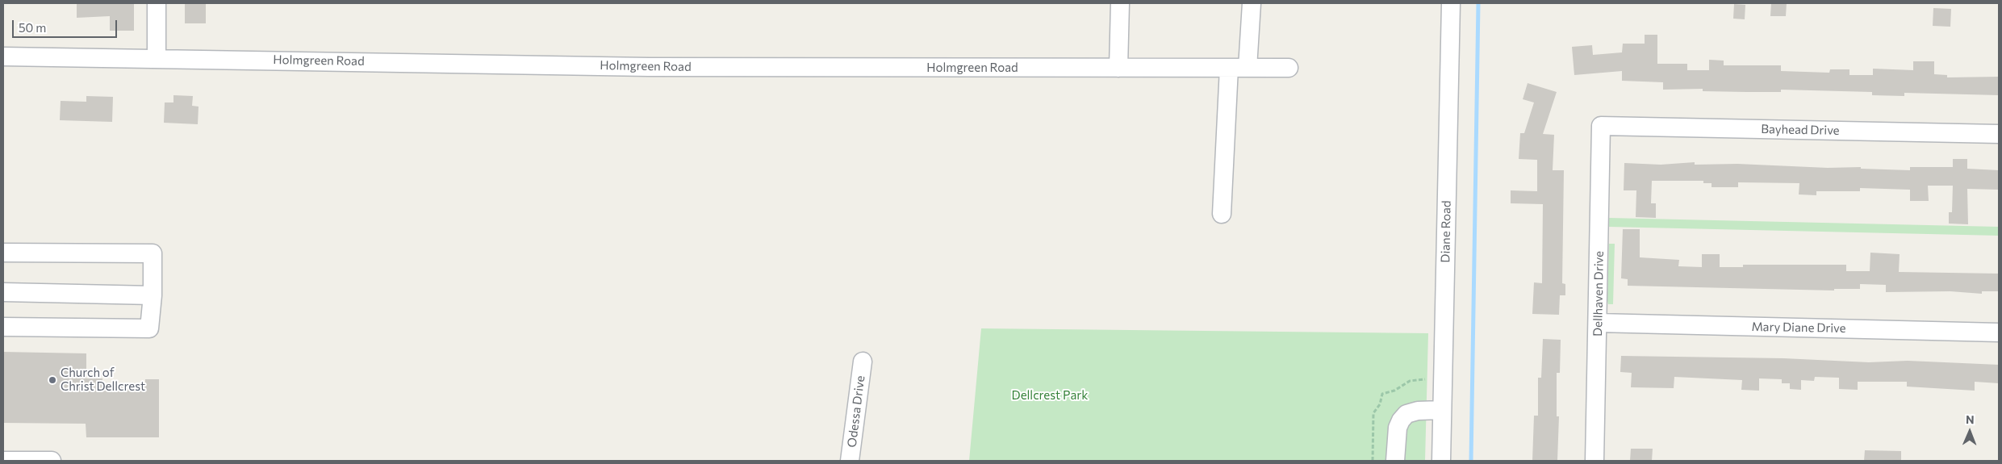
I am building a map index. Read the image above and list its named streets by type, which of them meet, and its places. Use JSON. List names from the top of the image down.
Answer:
{
  "streets": {
    "street": [
      "Holmgreen Road",
      "Bayhead Drive",
      "Diane Road",
      "Dellhaven Drive",
      "Mary Diane Drive",
      "Odessa Drive"
    ]
  },
  "crossings": [
    ["Bayhead Drive", "Dellhaven Drive"],
    ["Dellhaven Drive", "Mary Diane Drive"]
  ],
  "parks": ["Dellcrest Park"],
  "places": ["Church of Christ Dellcrest"],
  "scale_bar": "50 m",
  "north": "top"
}
